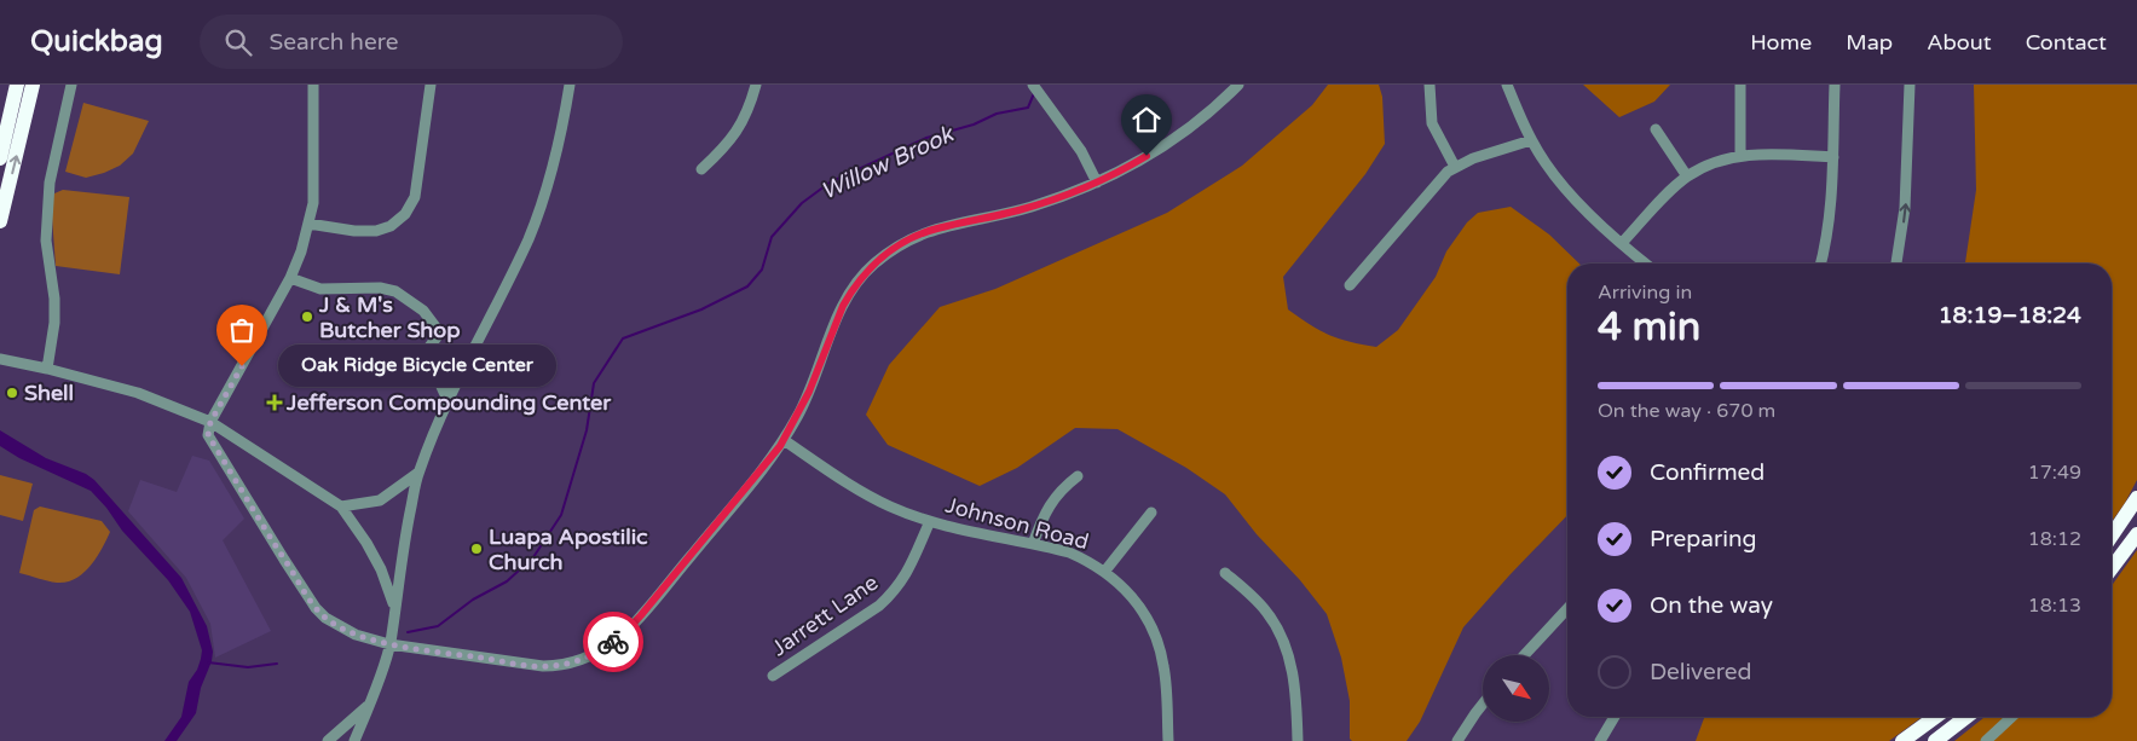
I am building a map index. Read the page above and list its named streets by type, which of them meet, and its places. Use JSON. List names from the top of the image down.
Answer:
{
  "streets": {
    "street": ["Johnson Road", "Jarrett Lane"]
  },
  "crossings": [
    ["Johnson Road", "Jarrett Lane"]
  ],
  "water": ["Willow Brook"],
  "places": {
    "other": [
      "J & M's Butcher Shop",
      "Oak Ridge Bicycle Center",
      "Shell",
      "Luapa Apostilic Church"
    ],
    "health": ["Jefferson Compounding Center"]
  },
  "north": "bottom right",
  "page": {
    "header": "Quickbag",
    "search": "Search here",
    "nav": [
      "Home",
      "Map",
      "About",
      "Contact"
    ],
    "heading": ["4 min", "Arriving in", "18:19–18:24"],
    "bubble": "Oak Ridge Bicycle Center",
    "bar": "On the way · 670 m",
    "list": [
      ["Confirmed", "17:49"],
      ["Preparing", "18:12"],
      ["On the way", "18:13"],
      "Delivered"
    ]
  }
}
